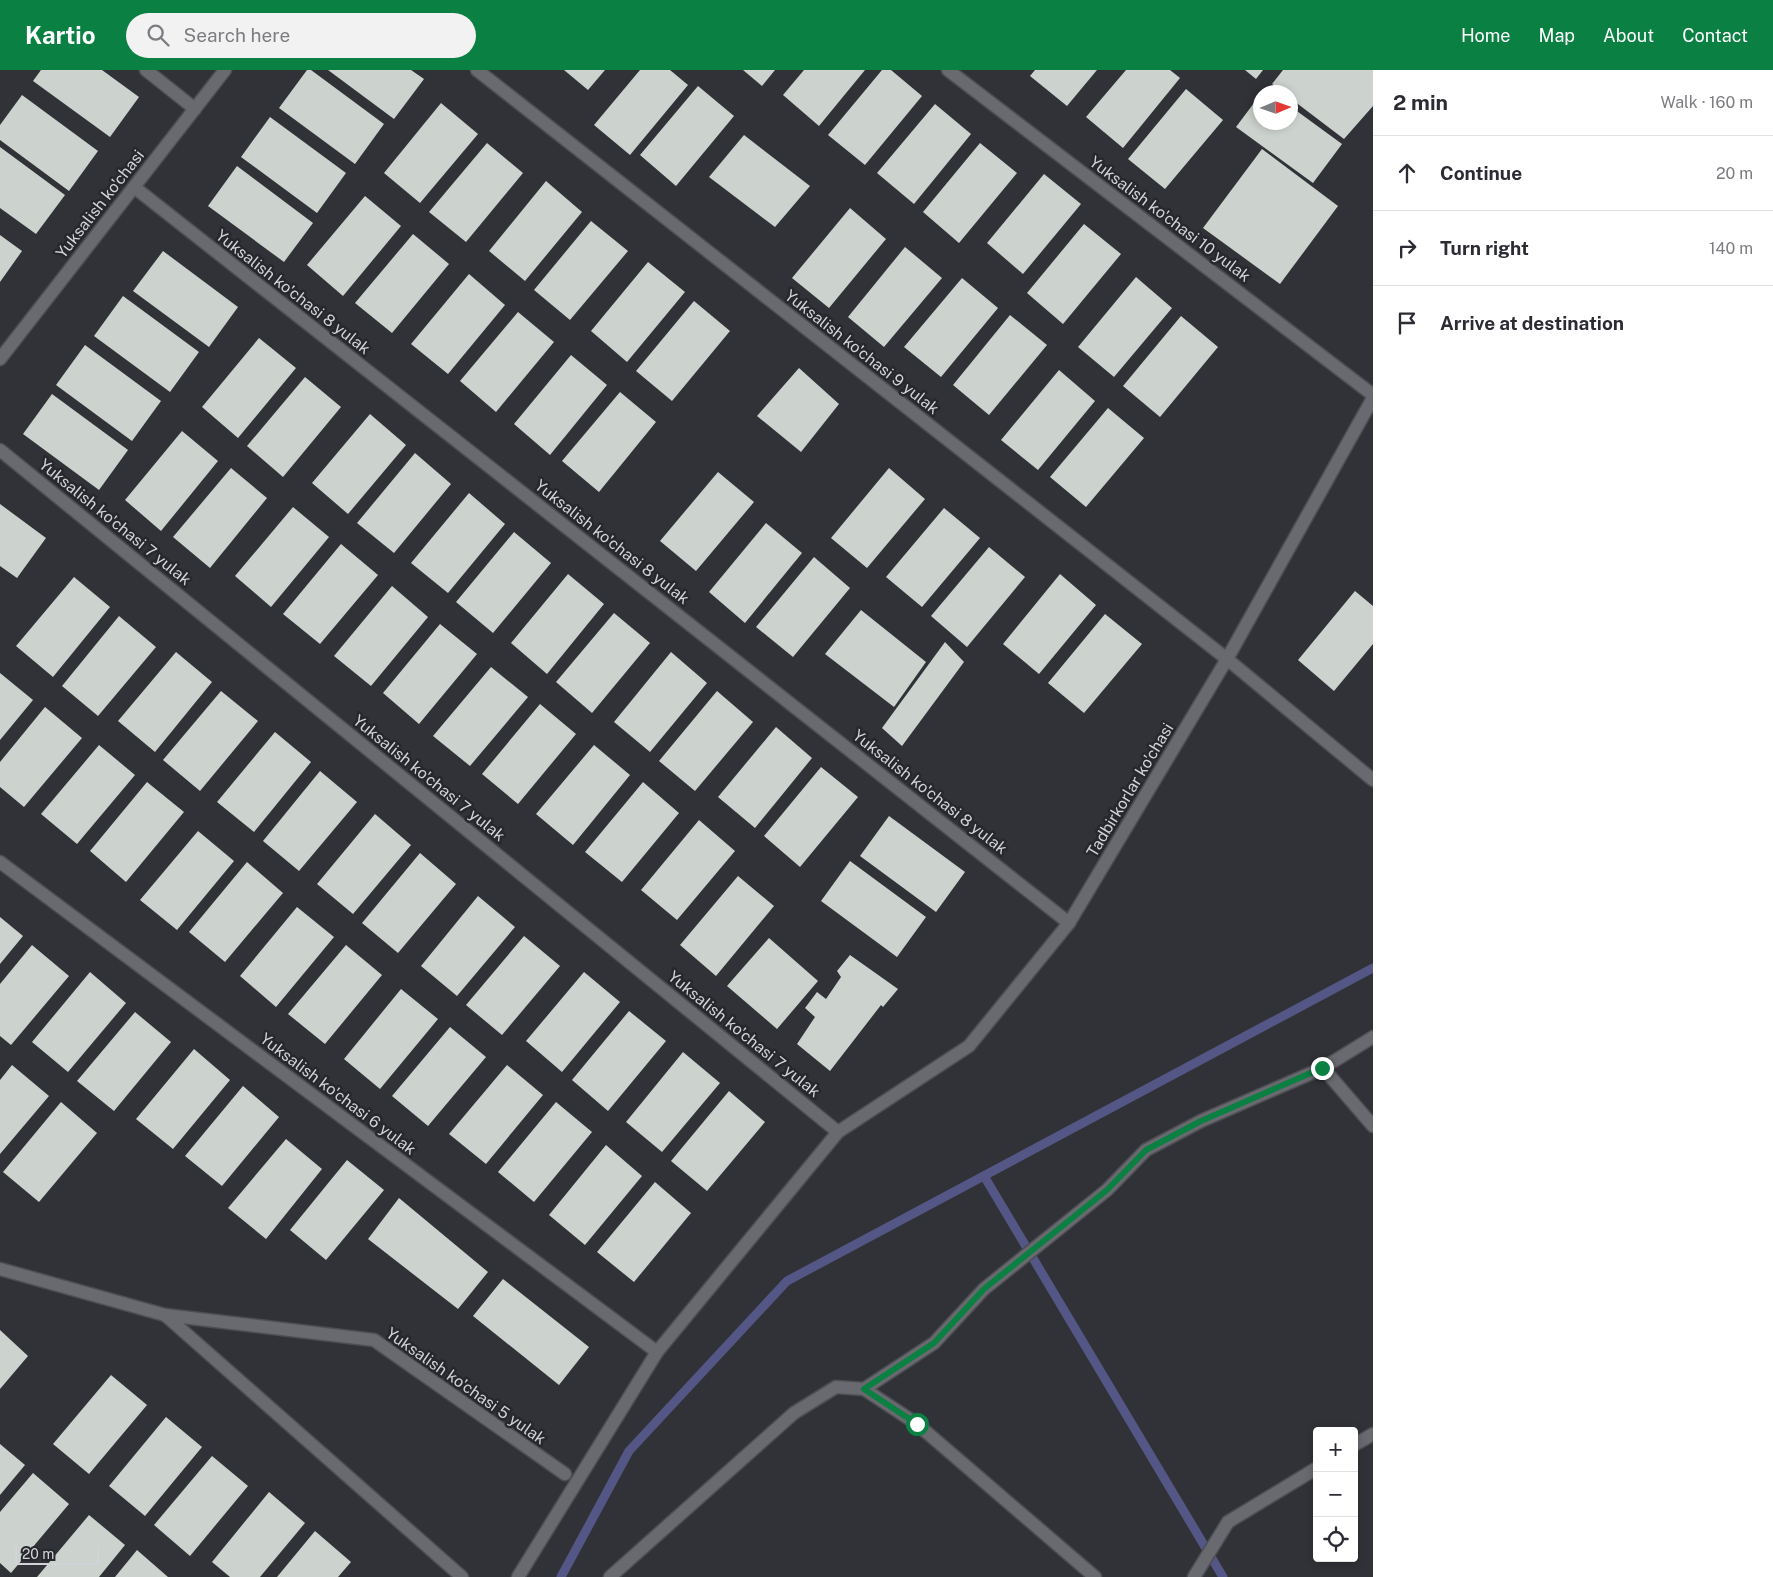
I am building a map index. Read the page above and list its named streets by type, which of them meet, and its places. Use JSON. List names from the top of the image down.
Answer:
{
  "streets": {
    "street": [
      "Yuksalish ko'chasi",
      "Yuksalish ko'chasi 10 yulak",
      "Yuksalish ko'chasi 8 yulak",
      "Yuksalish ko'chasi 9 yulak",
      "Yuksalish ko'chasi 7 yulak",
      "Tadbirkorlar ko'chasi",
      "Yuksalish ko'chasi 6 yulak",
      "Yuksalish ko'chasi 5 yulak"
    ]
  },
  "crossings": [
    ["Yuksalish ko'chasi", "Yuksalish ko'chasi 8 yulak"],
    ["Yuksalish ko'chasi 10 yulak", "Tadbirkorlar ko'chasi"],
    ["Yuksalish ko'chasi 8 yulak", "Tadbirkorlar ko'chasi"],
    ["Yuksalish ko'chasi 9 yulak", "Tadbirkorlar ko'chasi"],
    ["Yuksalish ko'chasi 7 yulak", "Tadbirkorlar ko'chasi"],
    ["Tadbirkorlar ko'chasi", "Yuksalish ko'chasi 6 yulak"]
  ],
  "scale_bar": "20 m",
  "north": "right",
  "page": {
    "header": "Kartio",
    "search": "Search here",
    "nav": [
      "Home",
      "Map",
      "About",
      "Contact"
    ],
    "heading": ["2 min", "Walk · 160 m"],
    "list": [
      ["Continue", "20 m"],
      ["Turn right", "140 m"],
      "Arrive at destination"
    ],
    "map_buttons": ["+", "−"],
    "scale": "20 m"
  }
}
